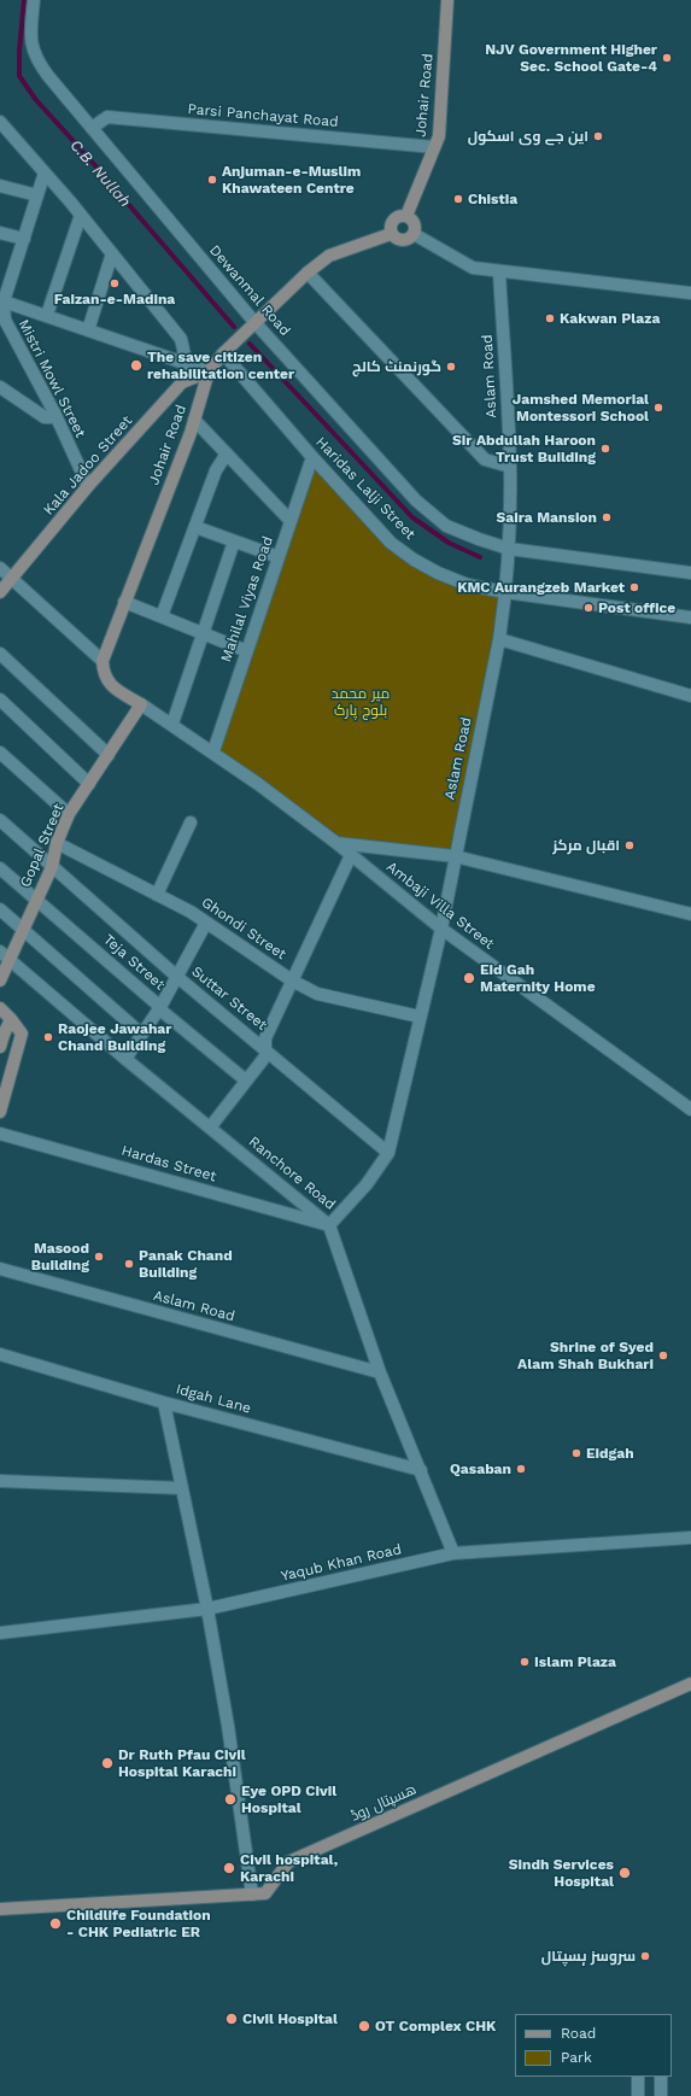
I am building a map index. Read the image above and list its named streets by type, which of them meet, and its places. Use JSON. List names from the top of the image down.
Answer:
{
  "streets": {
    "street": [
      "Johair Road",
      "Parsi Panchayat Road",
      "Dewanmal Road",
      "Aslam Road",
      "Mistri Mowl Street",
      "Kala Jadoo Street",
      "Haridas Lalji Street",
      "Mahilal Viyas Road",
      "Gopal Street",
      "Ambaji Villa Street",
      "Ghondi Street",
      "Teja Street",
      "Suttar Street",
      "Hardas Street",
      "Ranchore Road",
      "Idgah Lane",
      "Yaqub Khan Road",
      "ھسپتال روڈ"
    ]
  },
  "crossings": [
    ["Johair Road", "Parsi Panchayat Road"],
    ["Johair Road", "Dewanmal Road"],
    ["Johair Road", "Kala Jadoo Street"],
    ["Johair Road", "Haridas Lalji Street"],
    ["Parsi Panchayat Road", "Dewanmal Road"],
    ["Dewanmal Road", "Aslam Road"],
    ["Aslam Road", "Haridas Lalji Street"],
    ["Aslam Road", "Ambaji Villa Street"],
    ["Aslam Road", "Ghondi Street"],
    ["Aslam Road", "Suttar Street"],
    ["Aslam Road", "Hardas Street"],
    ["Aslam Road", "Ranchore Road"],
    ["Mistri Mowl Street", "Kala Jadoo Street"],
    ["Haridas Lalji Street", "Mahilal Viyas Road"],
    ["Mahilal Viyas Road", "Ambaji Villa Street"],
    ["Gopal Street", "Ambaji Villa Street"],
    ["Gopal Street", "Ghondi Street"],
    ["Gopal Street", "Teja Street"],
    ["Gopal Street", "Suttar Street"],
    ["Gopal Street", "Ranchore Road"],
    ["Hardas Street", "Ranchore Road"],
    ["Ranchore Road", "Idgah Lane"],
    ["Ranchore Road", "Yaqub Khan Road"]
  ],
  "water": ["C.B. Nullah"],
  "parks": ["میر محمد بلوچ پارک"],
  "places": [
    "NJV Government Higher Sec. School Gate-4",
    "این جے وی اسکول",
    "Anjuman-e-Muslim Khawateen Centre",
    "Chistia",
    "Faizan-e-Madina",
    "Kakwan Plaza",
    "The save citizen rehabilitation center",
    "گورنمنٹ کالج",
    "Jamshed Memorial Montessori School",
    "Sir Abdullah Haroon Trust Building",
    "Saira Mansion",
    "KMC Aurangzeb Market",
    "Post office",
    "اقبال مرکز",
    "Eid Gah Maternity Home",
    "Raojee Jawahar Chand Building",
    "Masood Building",
    "Panak Chand Building",
    "Shrine of Syed Alam Shah Bukhari",
    "Eidgah",
    "Qasaban",
    "Islam Plaza",
    "Dr Ruth Pfau Civil Hospital Karachi",
    "Eye OPD Civil Hospital",
    "Civil hospital, Karachi",
    "Sindh Services Hospital",
    "Childlife Foundation - CHK Pediatric ER",
    "سروسز ہسپتال",
    "Civil Hospital",
    "OT Complex CHK"
  ],
  "legend": ["Road", "Park"]
}
